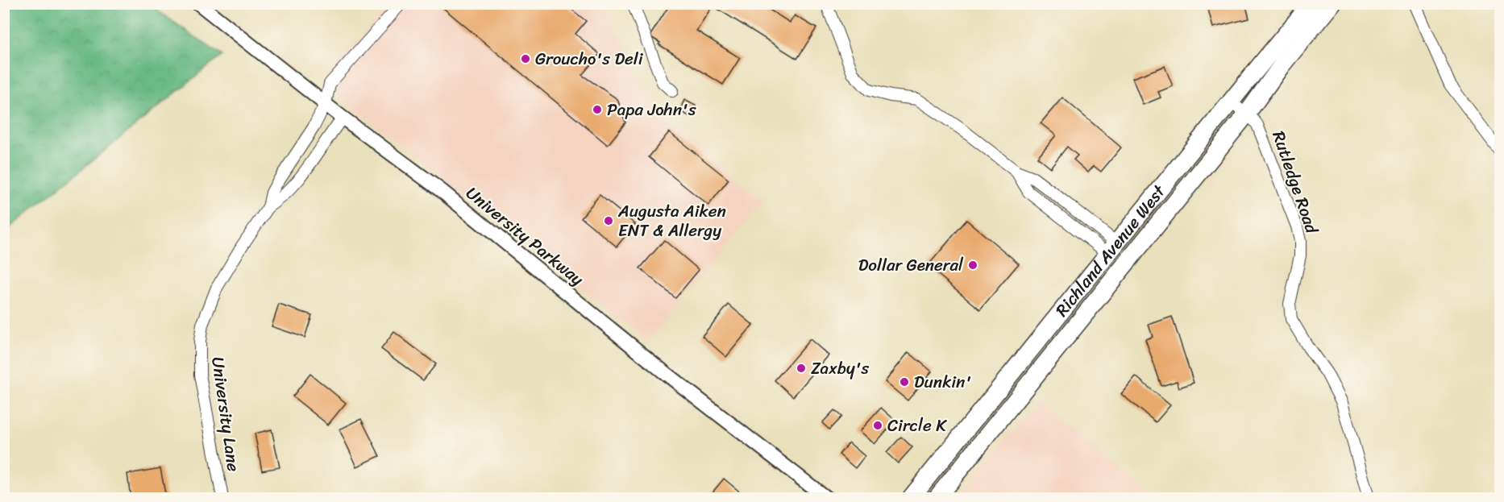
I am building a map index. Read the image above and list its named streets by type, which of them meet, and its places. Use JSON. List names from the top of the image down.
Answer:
{
  "streets": {
    "main road": ["Richland Avenue West"],
    "street": ["Rutledge Road", "University Parkway", "University Lane"]
  },
  "crossings": [
    ["Rutledge Road", "Richland Avenue West"],
    ["University Parkway", "University Lane"]
  ],
  "places": [
    "Groucho's Deli",
    "Papa John's",
    "Augusta Aiken ENT & Allergy",
    "Dollar General",
    "Zaxby's",
    "Dunkin'",
    "Circle K"
  ]
}
